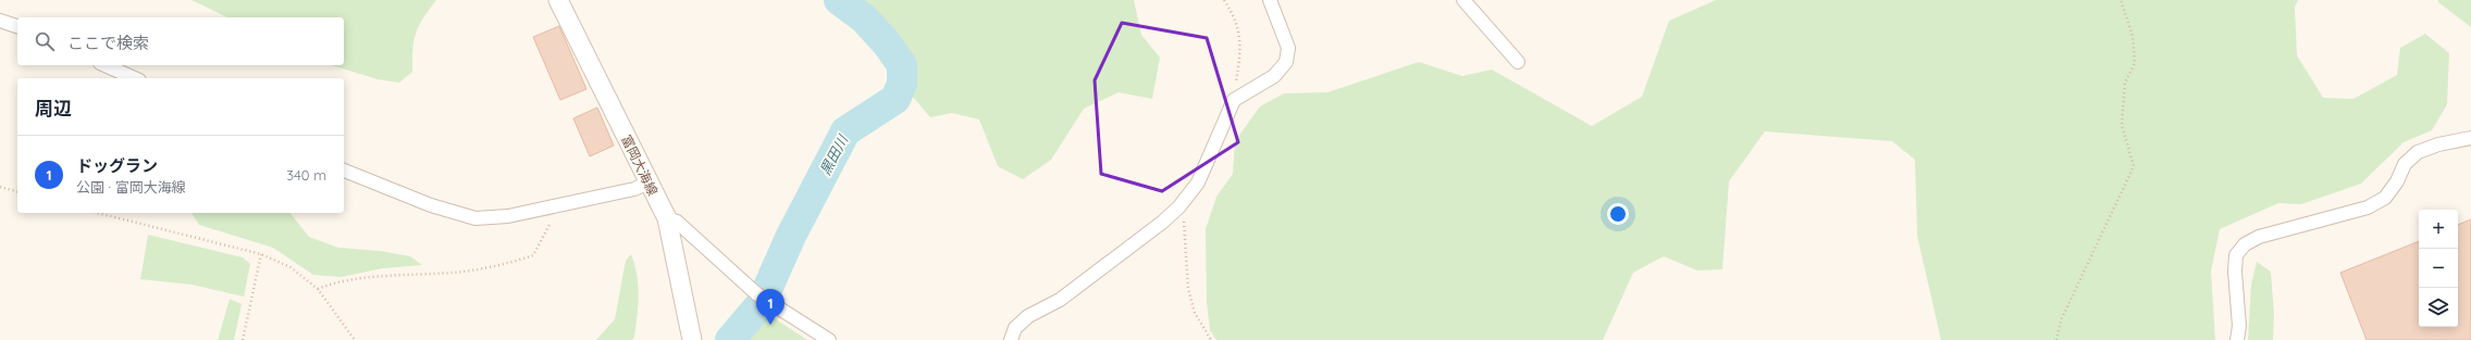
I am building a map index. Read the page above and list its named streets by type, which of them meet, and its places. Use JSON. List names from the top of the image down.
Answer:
{
  "streets": {
    "main road": ["富岡大海線"]
  },
  "water": ["黒田川"],
  "page": {
    "search": "ここで検索",
    "heading": "周辺",
    "list": [
      {
        "mark": "1",
        "name": "ドッグラン",
        "note": "公園 · 富岡大海線",
        "value": "340 m"
      }
    ],
    "map_buttons": ["+", "−"],
    "pins": "1"
  }
}
